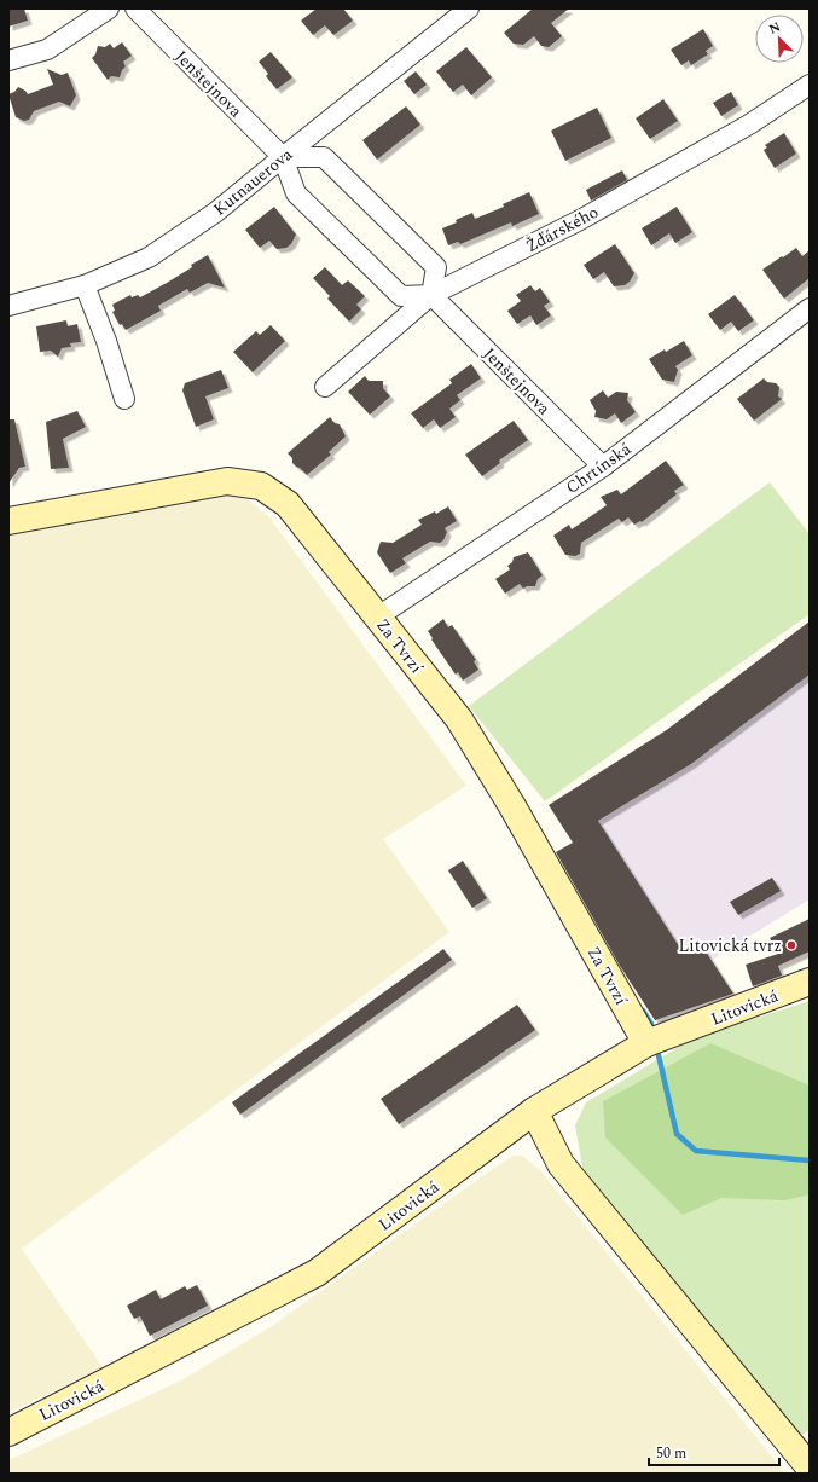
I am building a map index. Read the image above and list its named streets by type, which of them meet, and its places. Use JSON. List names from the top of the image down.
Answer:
{
  "streets": {
    "street": [
      "Jenštejnova",
      "Kutnauerova",
      "Žďárského",
      "Chrtínská",
      "Za Tvrzí",
      "Litovická"
    ]
  },
  "crossings": [
    ["Jenštejnova", "Kutnauerova"],
    ["Jenštejnova", "Žďárského"],
    ["Jenštejnova", "Chrtínská"],
    ["Chrtínská", "Za Tvrzí"],
    ["Za Tvrzí", "Litovická"]
  ],
  "places": ["Litovická tvrz"],
  "scale_bar": "50 m",
  "north": "top left"
}
